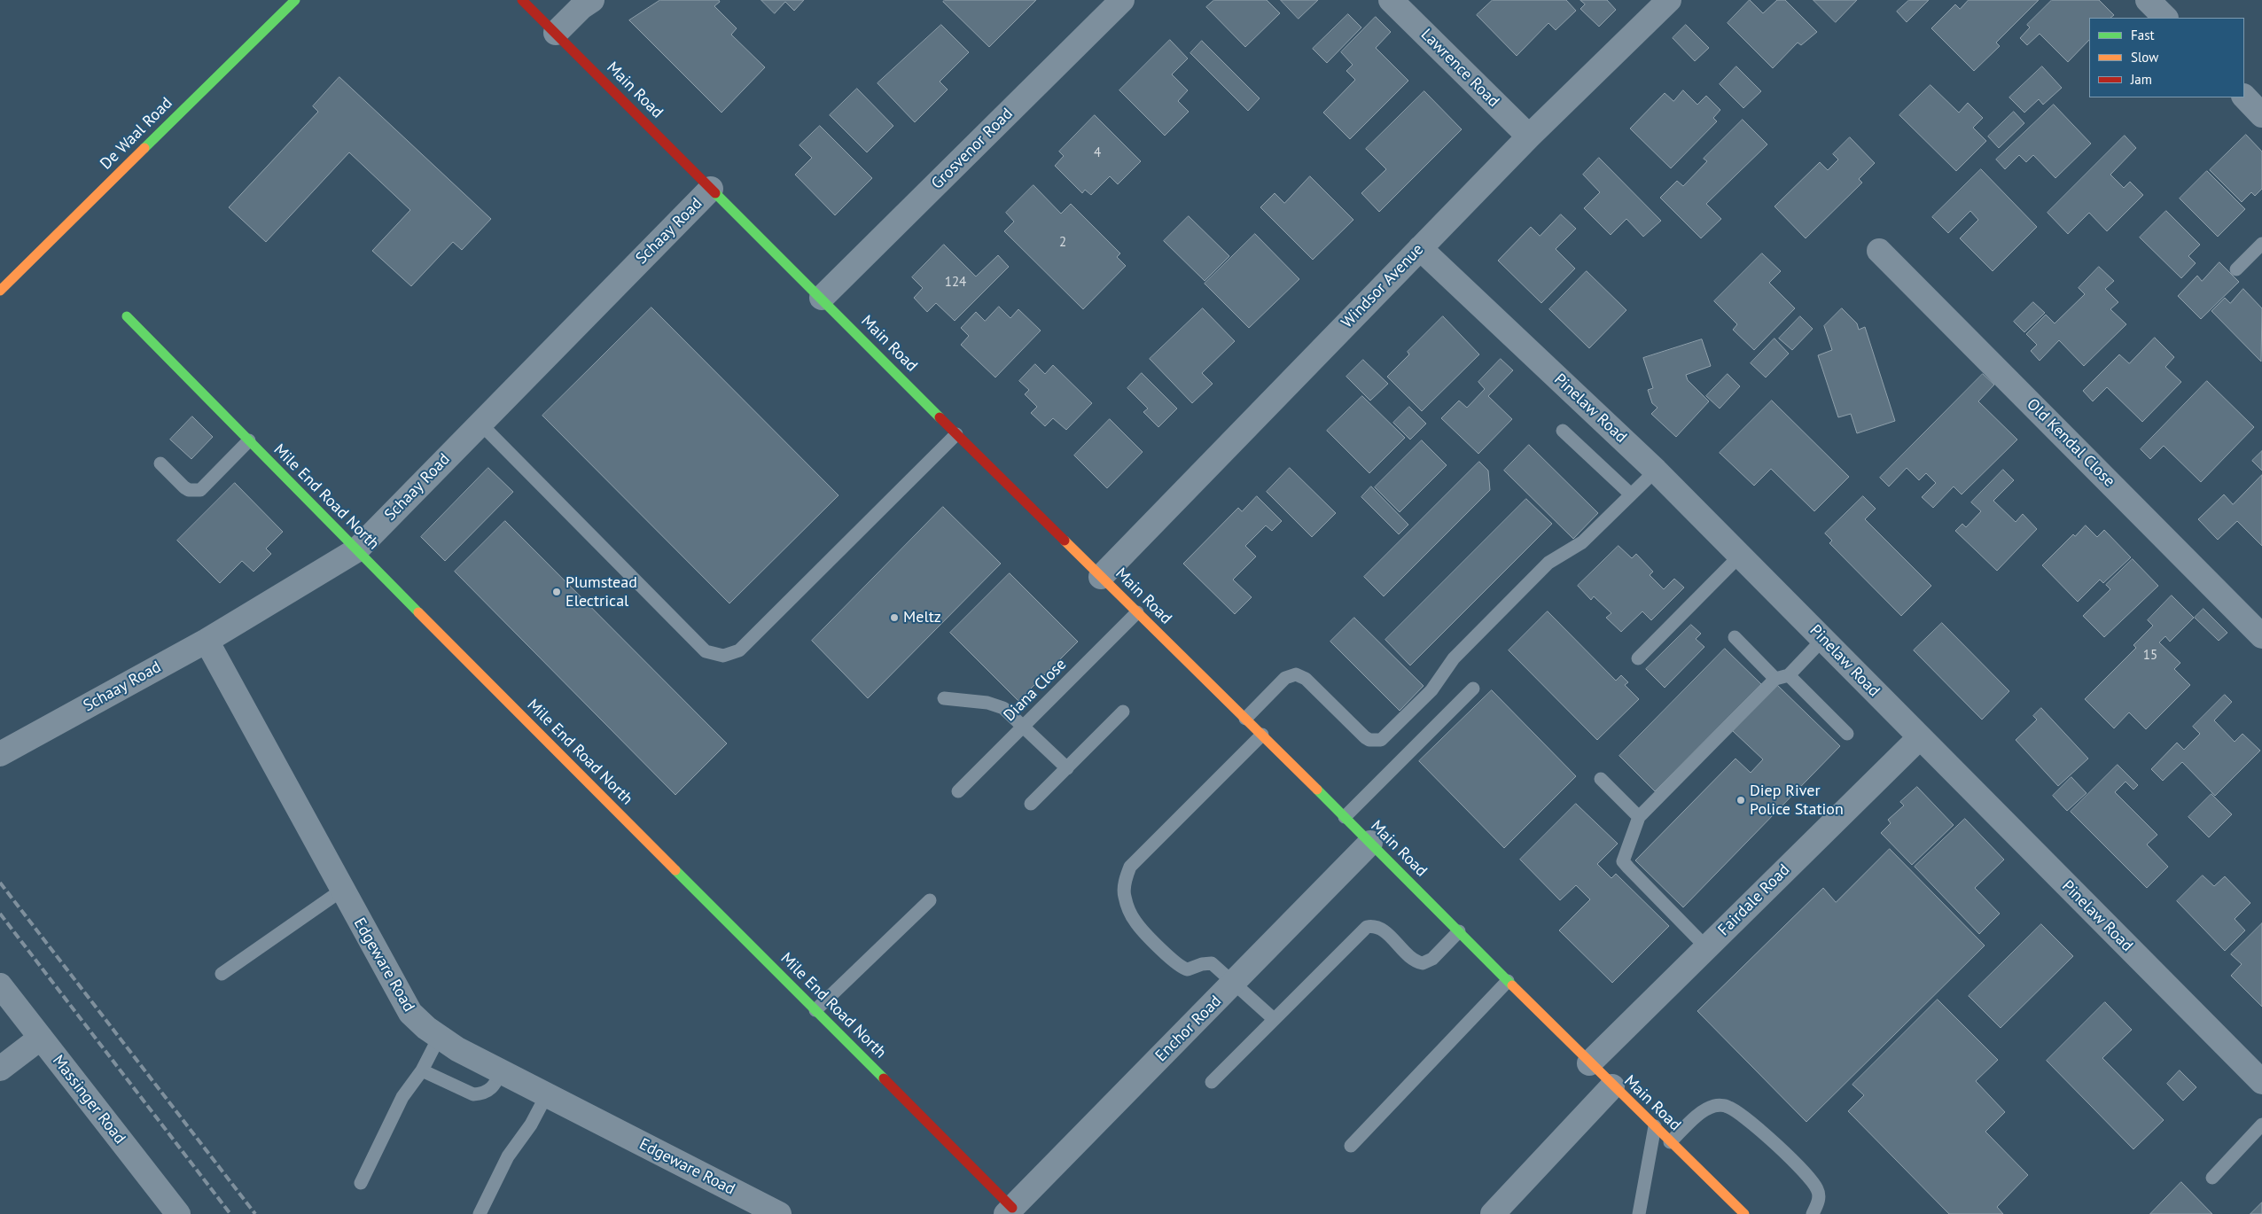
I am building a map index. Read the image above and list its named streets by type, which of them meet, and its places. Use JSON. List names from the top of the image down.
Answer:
{
  "streets": {
    "main road": ["Main Road", "De Waal Road", "Mile End Road North"],
    "street": [
      "Lawrence Road",
      "Grosvenor Road",
      "Schaay Road",
      "Windsor Avenue",
      "Pinelaw Road",
      "Old Kendal Close",
      "Fairdale Road",
      "Edgeware Road",
      "Enchor Road",
      "Massinger Road"
    ],
    "lane": ["Diana Close"]
  },
  "crossings": [
    ["Lawrence Road", "Windsor Avenue"],
    ["Main Road", "Grosvenor Road"],
    ["Main Road", "Schaay Road"],
    ["Main Road", "Windsor Avenue"],
    ["Main Road", "Diana Close"],
    ["Main Road", "Fairdale Road"],
    ["Main Road", "Enchor Road"],
    ["Schaay Road", "Mile End Road North"],
    ["Schaay Road", "Edgeware Road"],
    ["Windsor Avenue", "Pinelaw Road"],
    ["Pinelaw Road", "Fairdale Road"],
    ["Mile End Road North", "Enchor Road"]
  ],
  "places": ["Plumstead Electrical", "Meltz", "Diep River Police Station"],
  "house_numbers": [
    "4",
    "2",
    "124",
    "15"
  ],
  "legend": ["Fast", "Slow", "Jam"]
}
